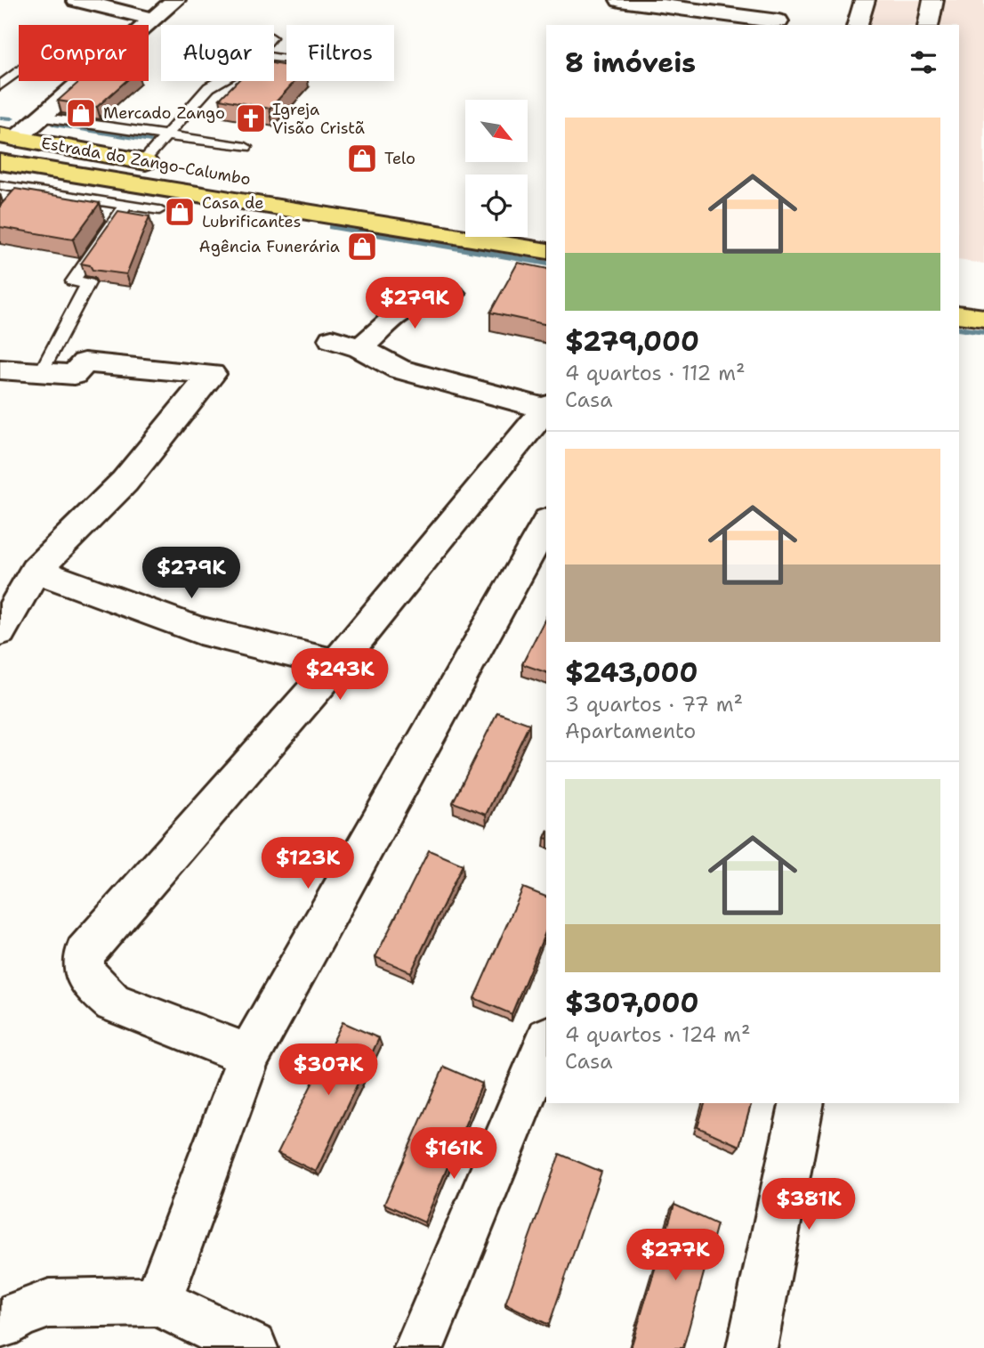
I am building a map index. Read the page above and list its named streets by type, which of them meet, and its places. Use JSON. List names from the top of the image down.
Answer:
{
  "streets": {
    "main road": ["Estrada do Zango-Calumbo"]
  },
  "places": {
    "shop": [
      "Mercado Zango",
      "Telo",
      "Casa de Lubrificantes",
      "Agência Funerária"
    ],
    "church": ["Igreja Visão Cristã"]
  },
  "north": "bottom right",
  "page": {
    "chip": ["Comprar", "Alugar", "Filtros"],
    "heading": "8 imóveis",
    "list": [
      {
        "name": "$279,000",
        "note": "4 quartos · 112 m² · Casa"
      },
      {
        "name": "$243,000",
        "note": "3 quartos · 77 m² · Apartamento"
      },
      {
        "name": "$307,000",
        "note": "4 quartos · 124 m² · Casa"
      }
    ],
    "price": [
      "$279K",
      "$279K",
      "$243K",
      "$123K",
      "$307K",
      "$161K",
      "$381K",
      "$277K"
    ]
  }
}
